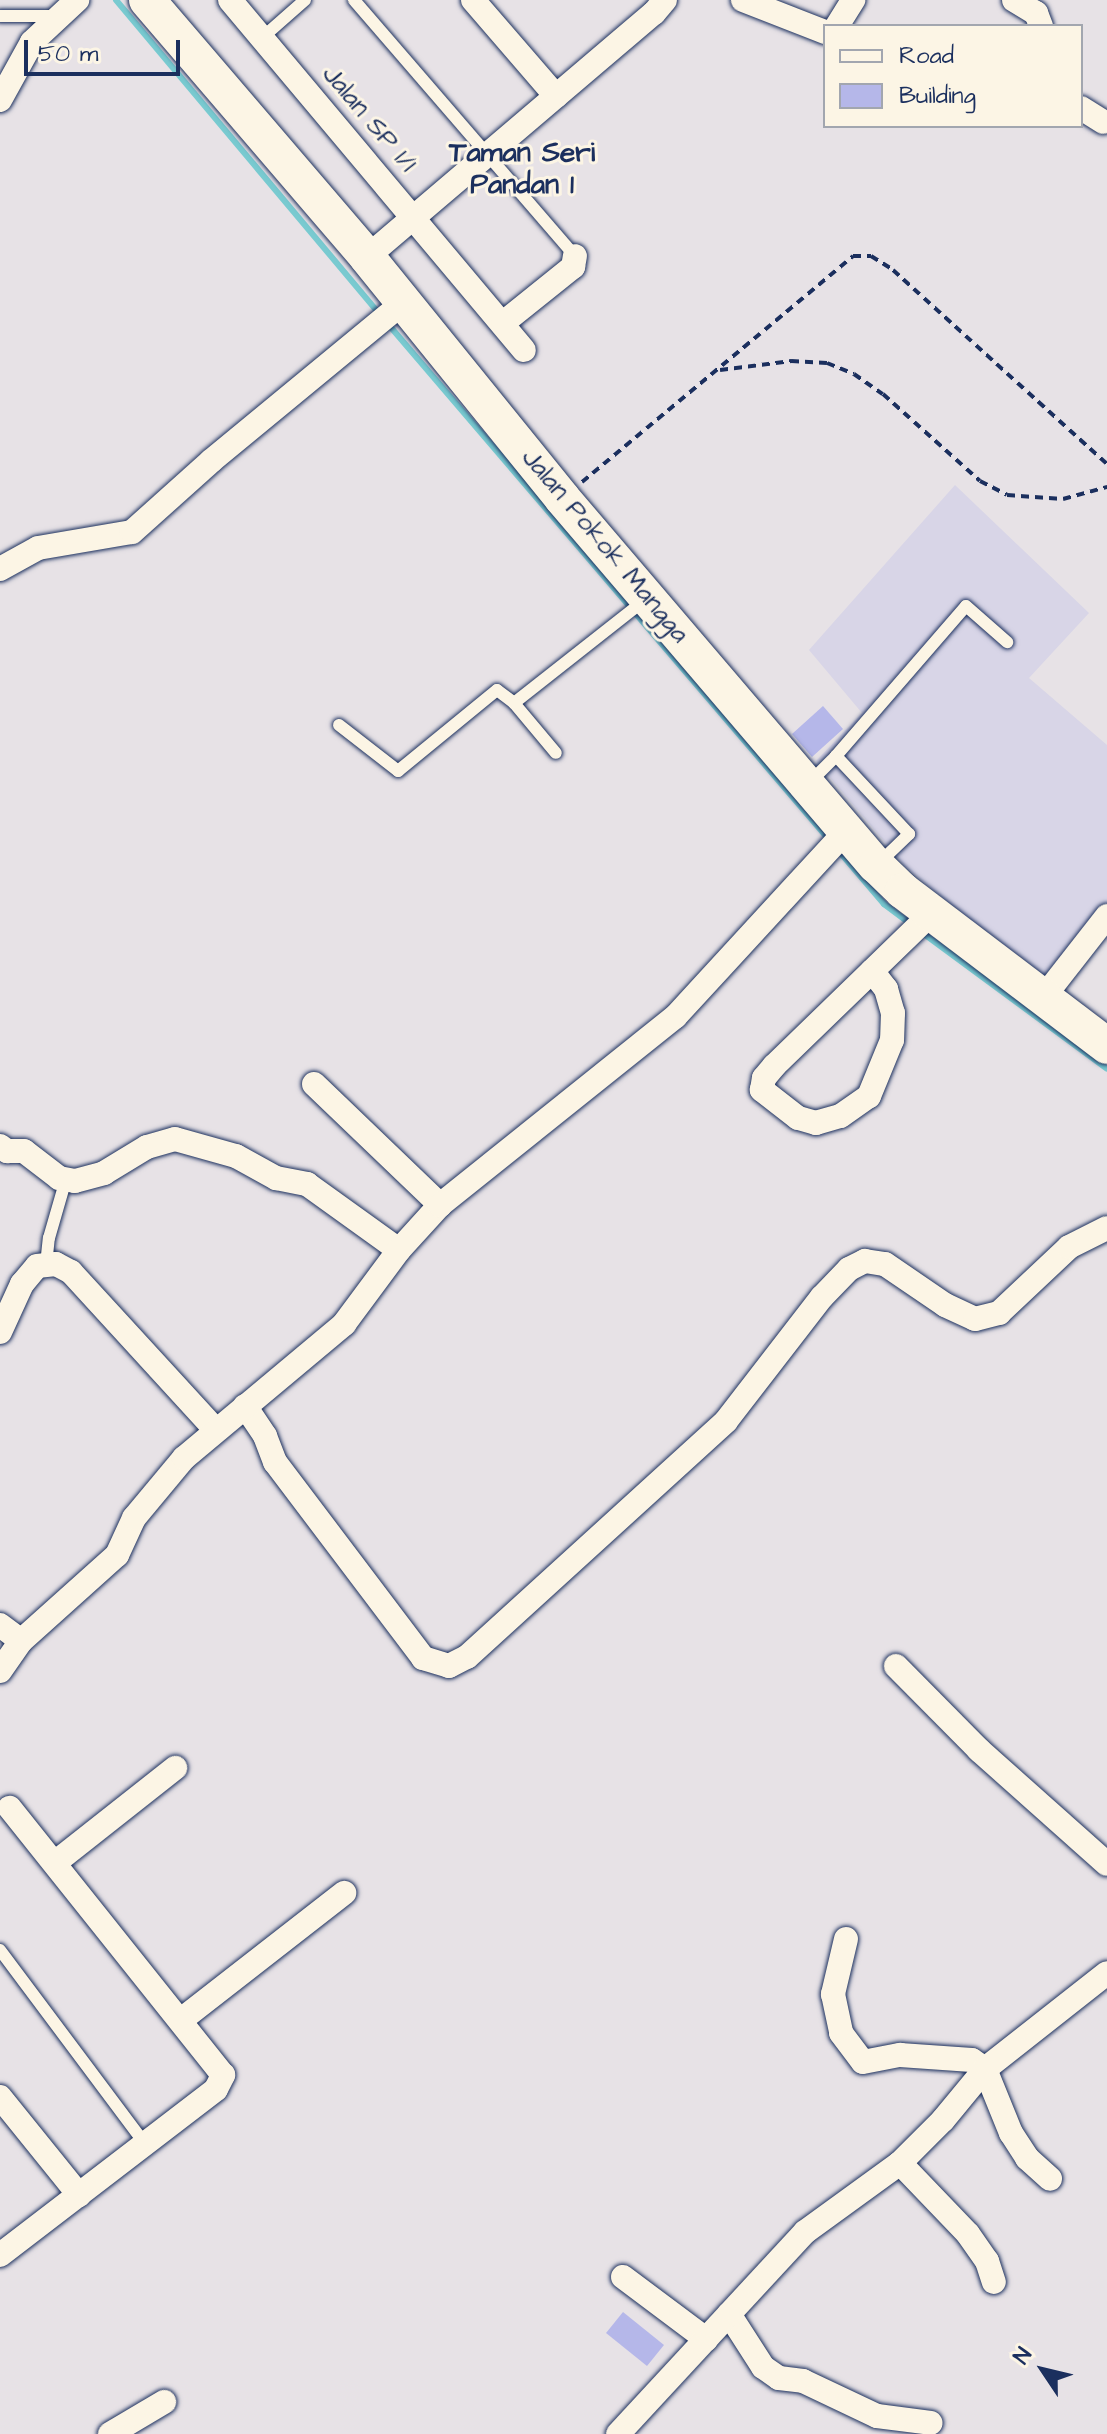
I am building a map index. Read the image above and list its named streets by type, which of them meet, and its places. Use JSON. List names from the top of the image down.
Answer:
{
  "streets": {
    "main road": ["Jalan Pokok Mangga"],
    "street": ["Jalan SP 1/1"]
  },
  "districts": ["Taman Seri Pandan 1"],
  "legend": ["Road", "Building"],
  "scale_bar": "50 m",
  "north": "top left"
}
